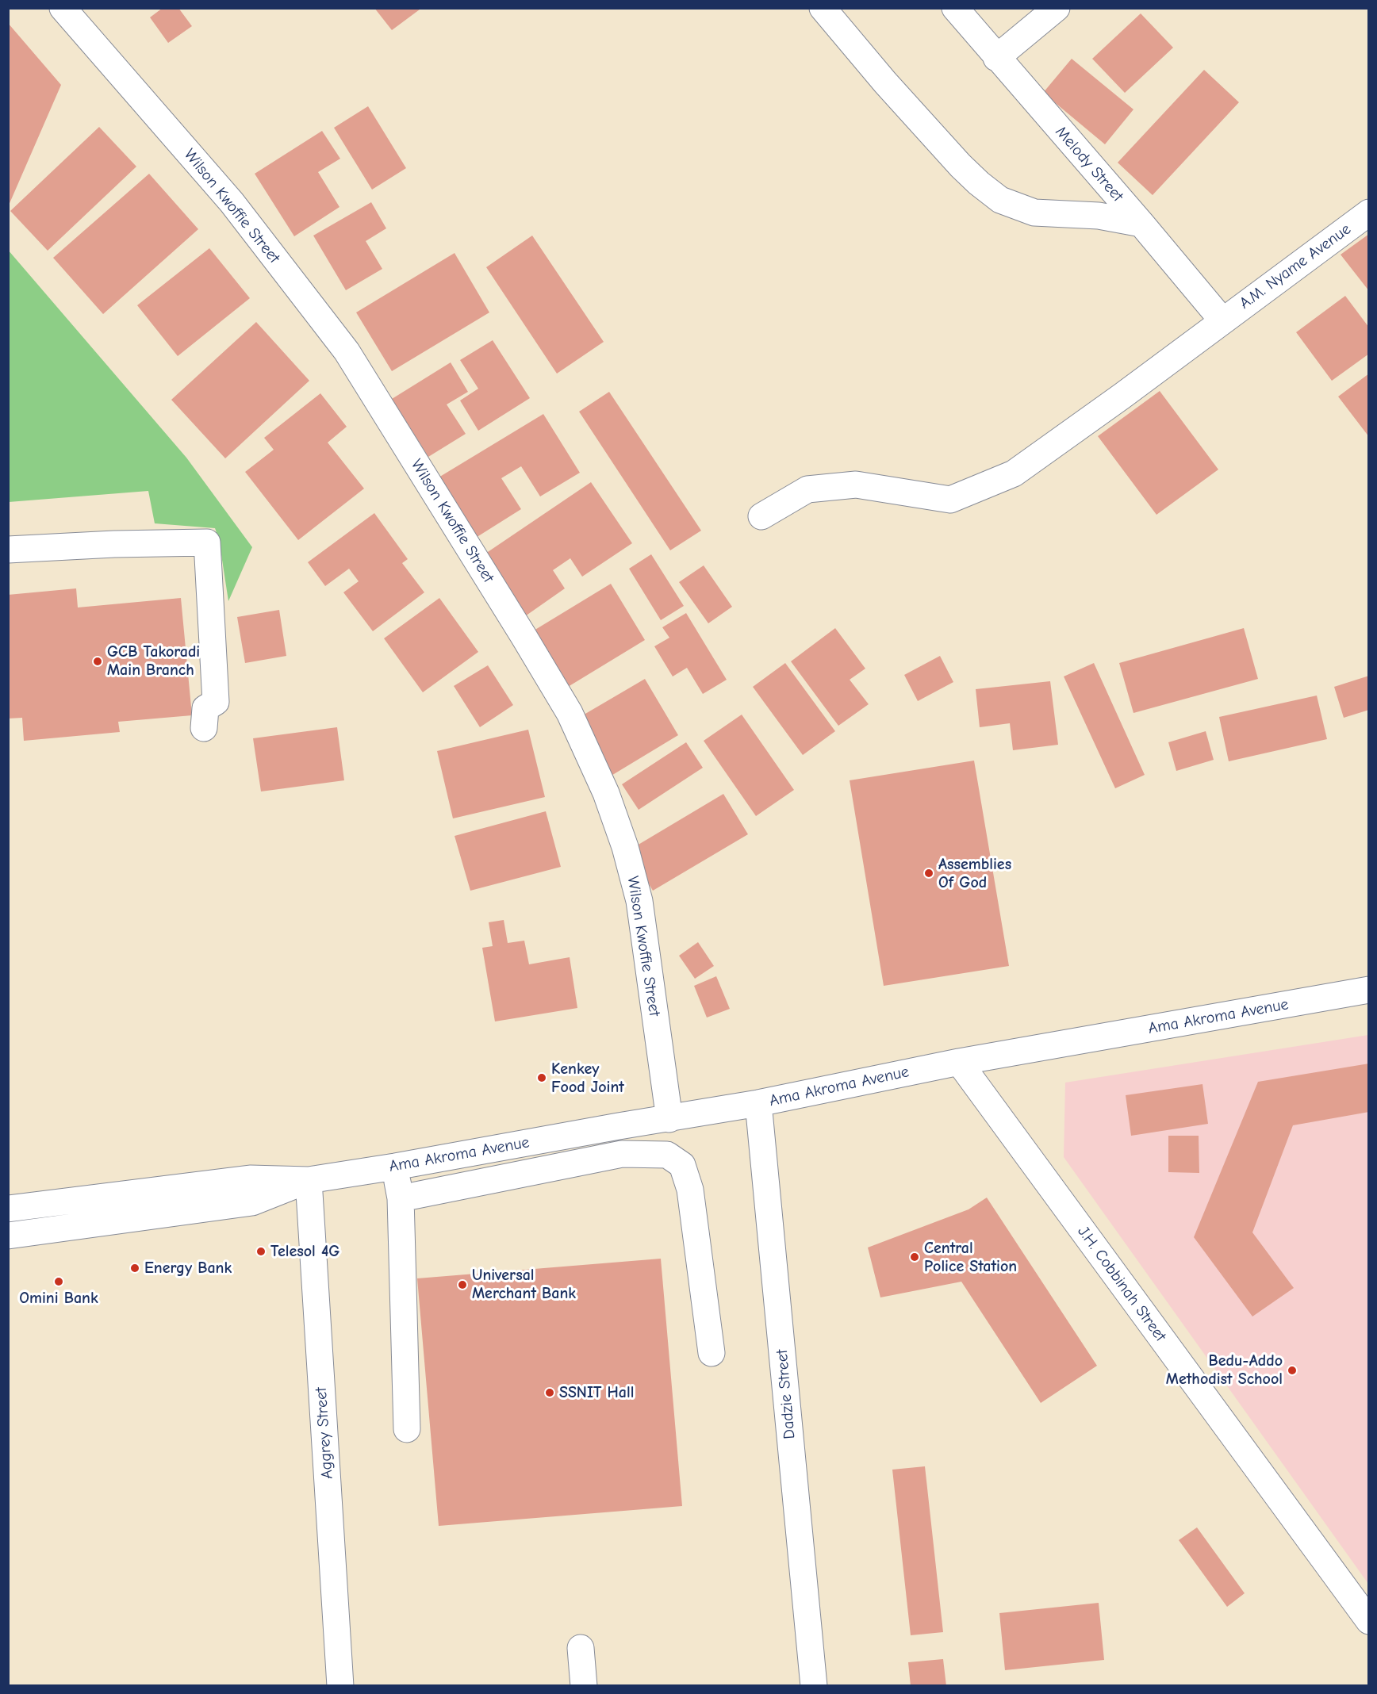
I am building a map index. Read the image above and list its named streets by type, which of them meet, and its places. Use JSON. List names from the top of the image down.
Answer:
{
  "streets": {
    "street": [
      "Melody Street",
      "Wilson Kwoffie Street",
      "A.M. Nyame Avenue",
      "Ama Akroma Avenue",
      "J.H. Cobbinah Street",
      "Dadzie Street",
      "Aggrey Street"
    ]
  },
  "crossings": [
    ["Melody Street", "A.M. Nyame Avenue"],
    ["Wilson Kwoffie Street", "Ama Akroma Avenue"],
    ["Ama Akroma Avenue", "J.H. Cobbinah Street"],
    ["Ama Akroma Avenue", "Dadzie Street"],
    ["Ama Akroma Avenue", "Aggrey Street"]
  ],
  "places": [
    "GCB Takoradi Main Branch",
    "Assemblies Of God",
    "Kenkey Food Joint",
    "Telesol 4G",
    "Central Police Station",
    "Energy Bank",
    "Omini Bank",
    "Universal Merchant Bank",
    "Bedu-Addo Methodist School",
    "SSNIT Hall"
  ]
}
